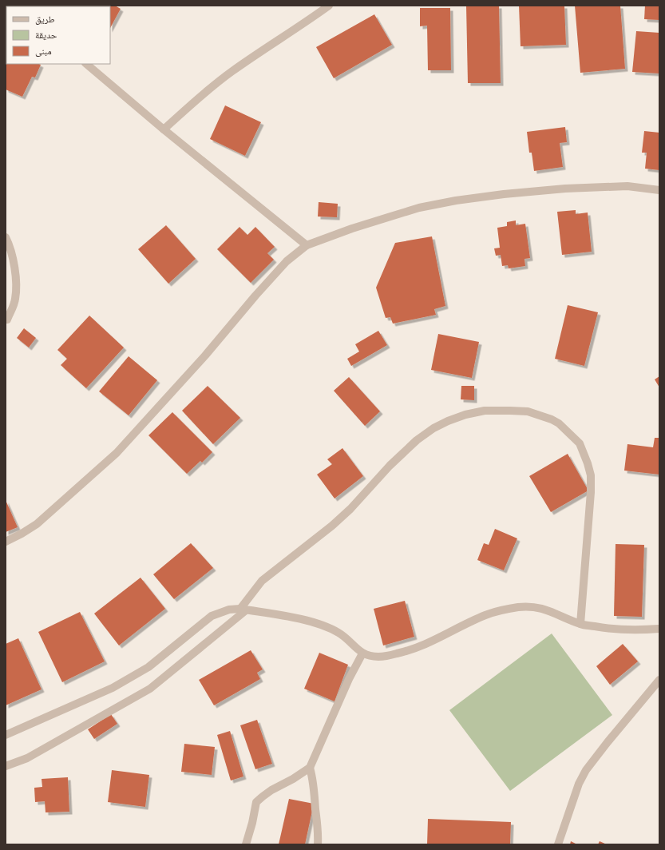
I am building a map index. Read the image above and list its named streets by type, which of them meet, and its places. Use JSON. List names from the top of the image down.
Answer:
{
  "legend": ["طريق", "حديقة", "مبنى"]
}
